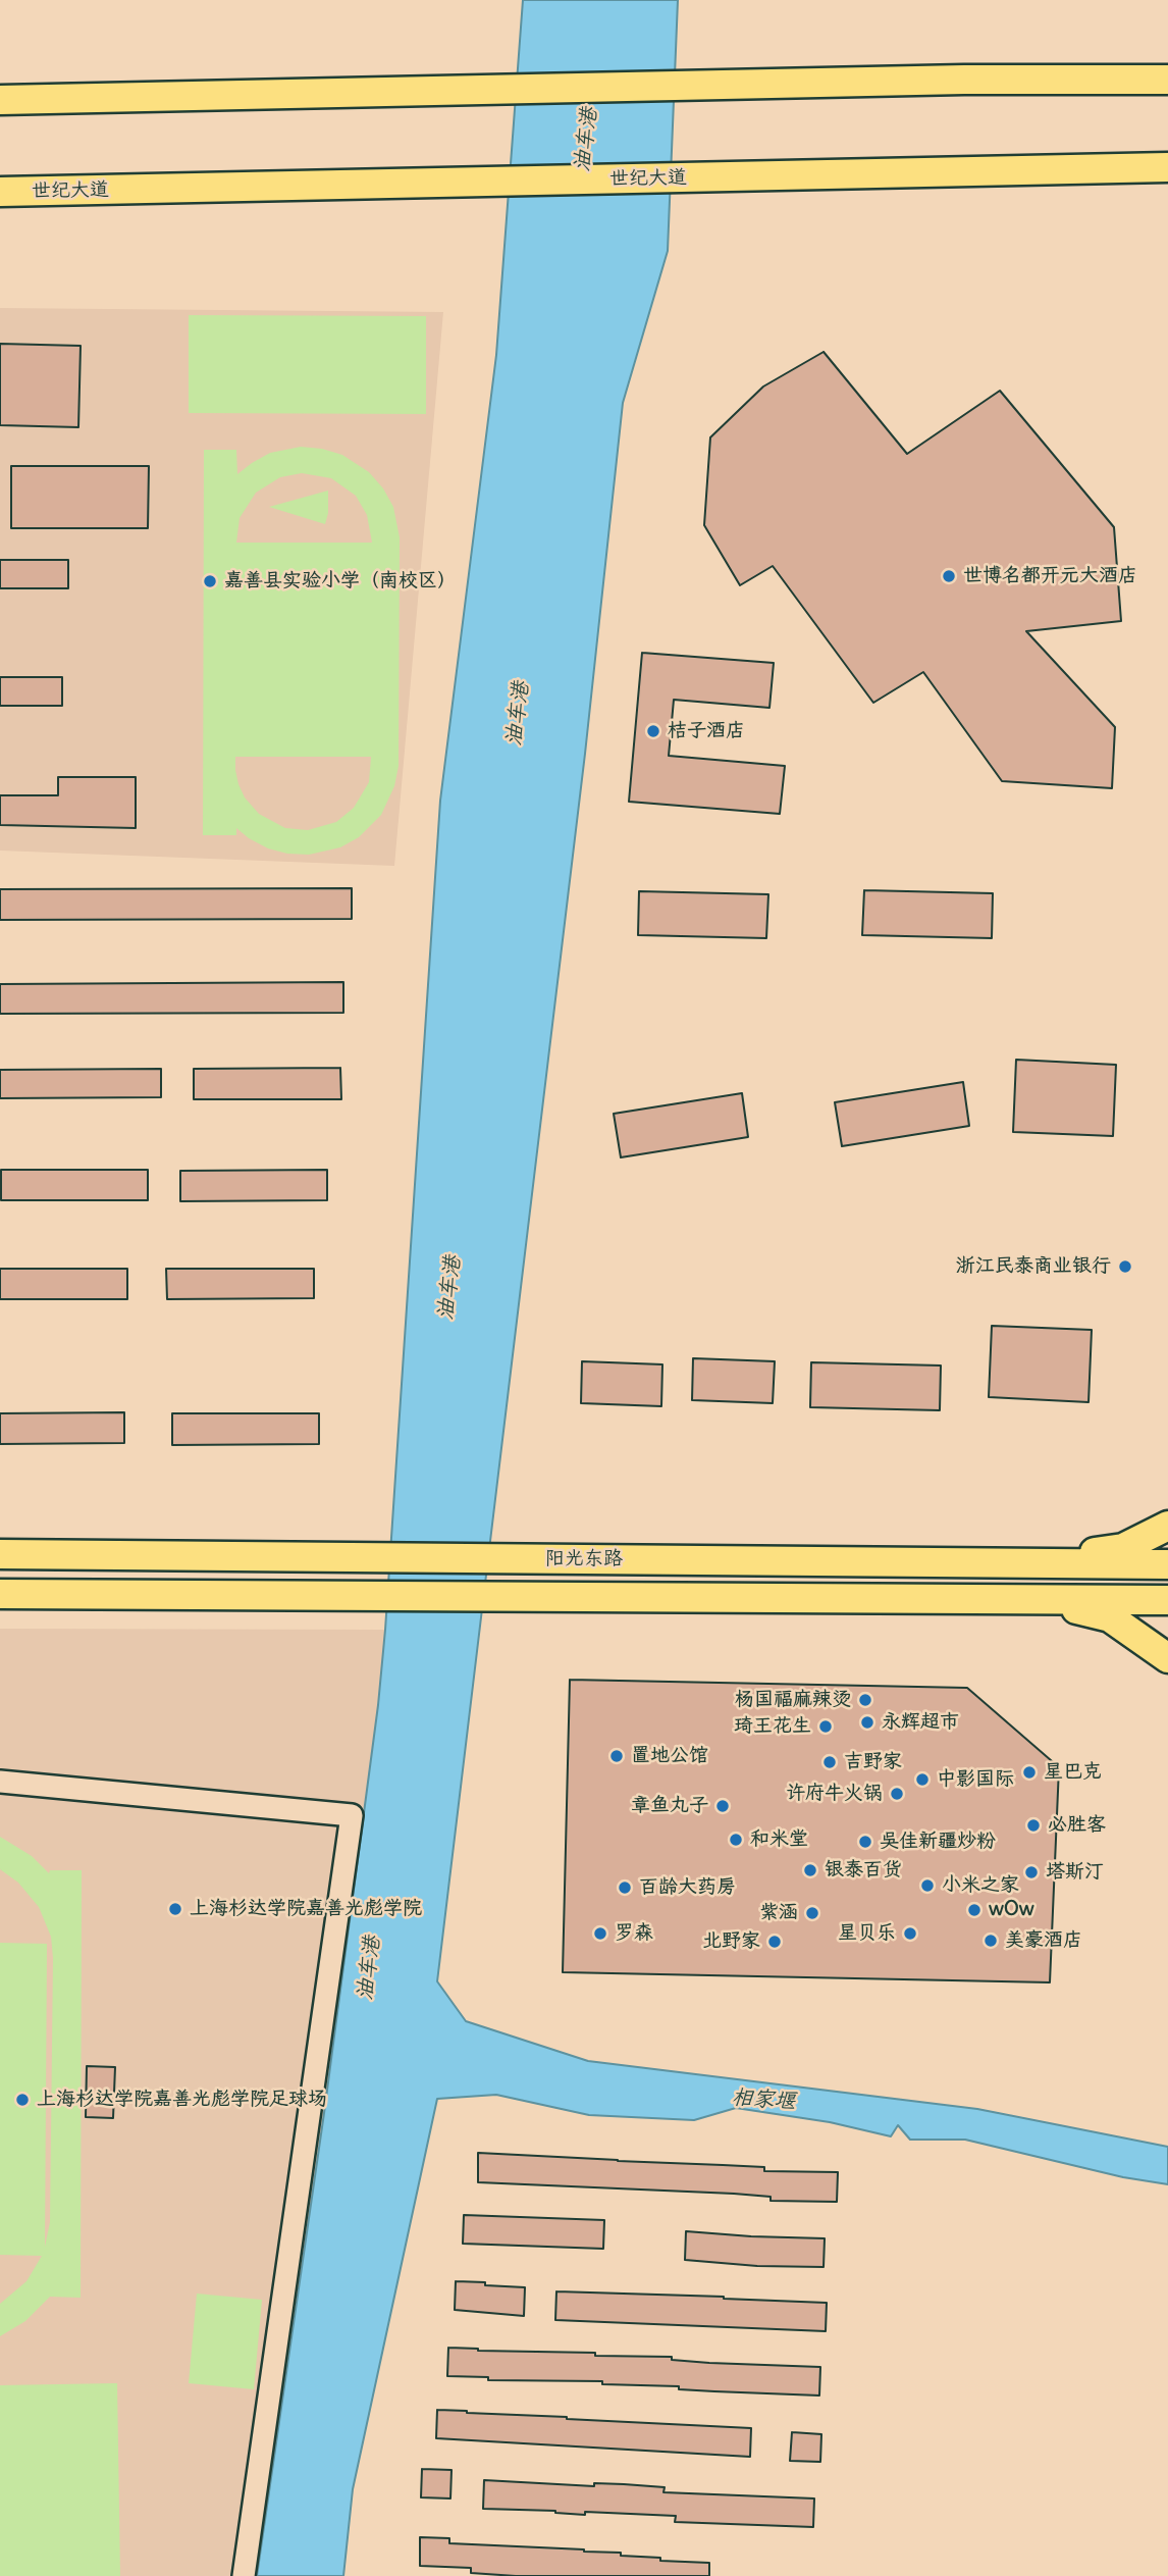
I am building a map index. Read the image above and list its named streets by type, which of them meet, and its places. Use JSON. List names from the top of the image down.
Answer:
{
  "streets": {
    "main road": ["世纪大道", "阳光东路"]
  },
  "water": ["油车港", "相家堰"],
  "places": [
    "世博名都开元大酒店",
    "嘉善县实验小学（南校区）",
    "桔子酒店",
    "浙江民泰商业银行",
    "杨国福麻辣烫",
    "永辉超市",
    "琦王花生",
    "置地公馆",
    "吉野家",
    "星巴克",
    "中影国际",
    "许府牛火锅",
    "章鱼丸子",
    "必胜客",
    "和米堂",
    "吴佳新疆炒粉",
    "银泰百货",
    "塔斯汀",
    "小米之家",
    "百龄大药房",
    "上海杉达学院嘉善光彪学院",
    "wOw",
    "紫涵",
    "罗森",
    "星贝乐",
    "美豪酒店",
    "北野家",
    "上海杉达学院嘉善光彪学院足球场"
  ]
}
